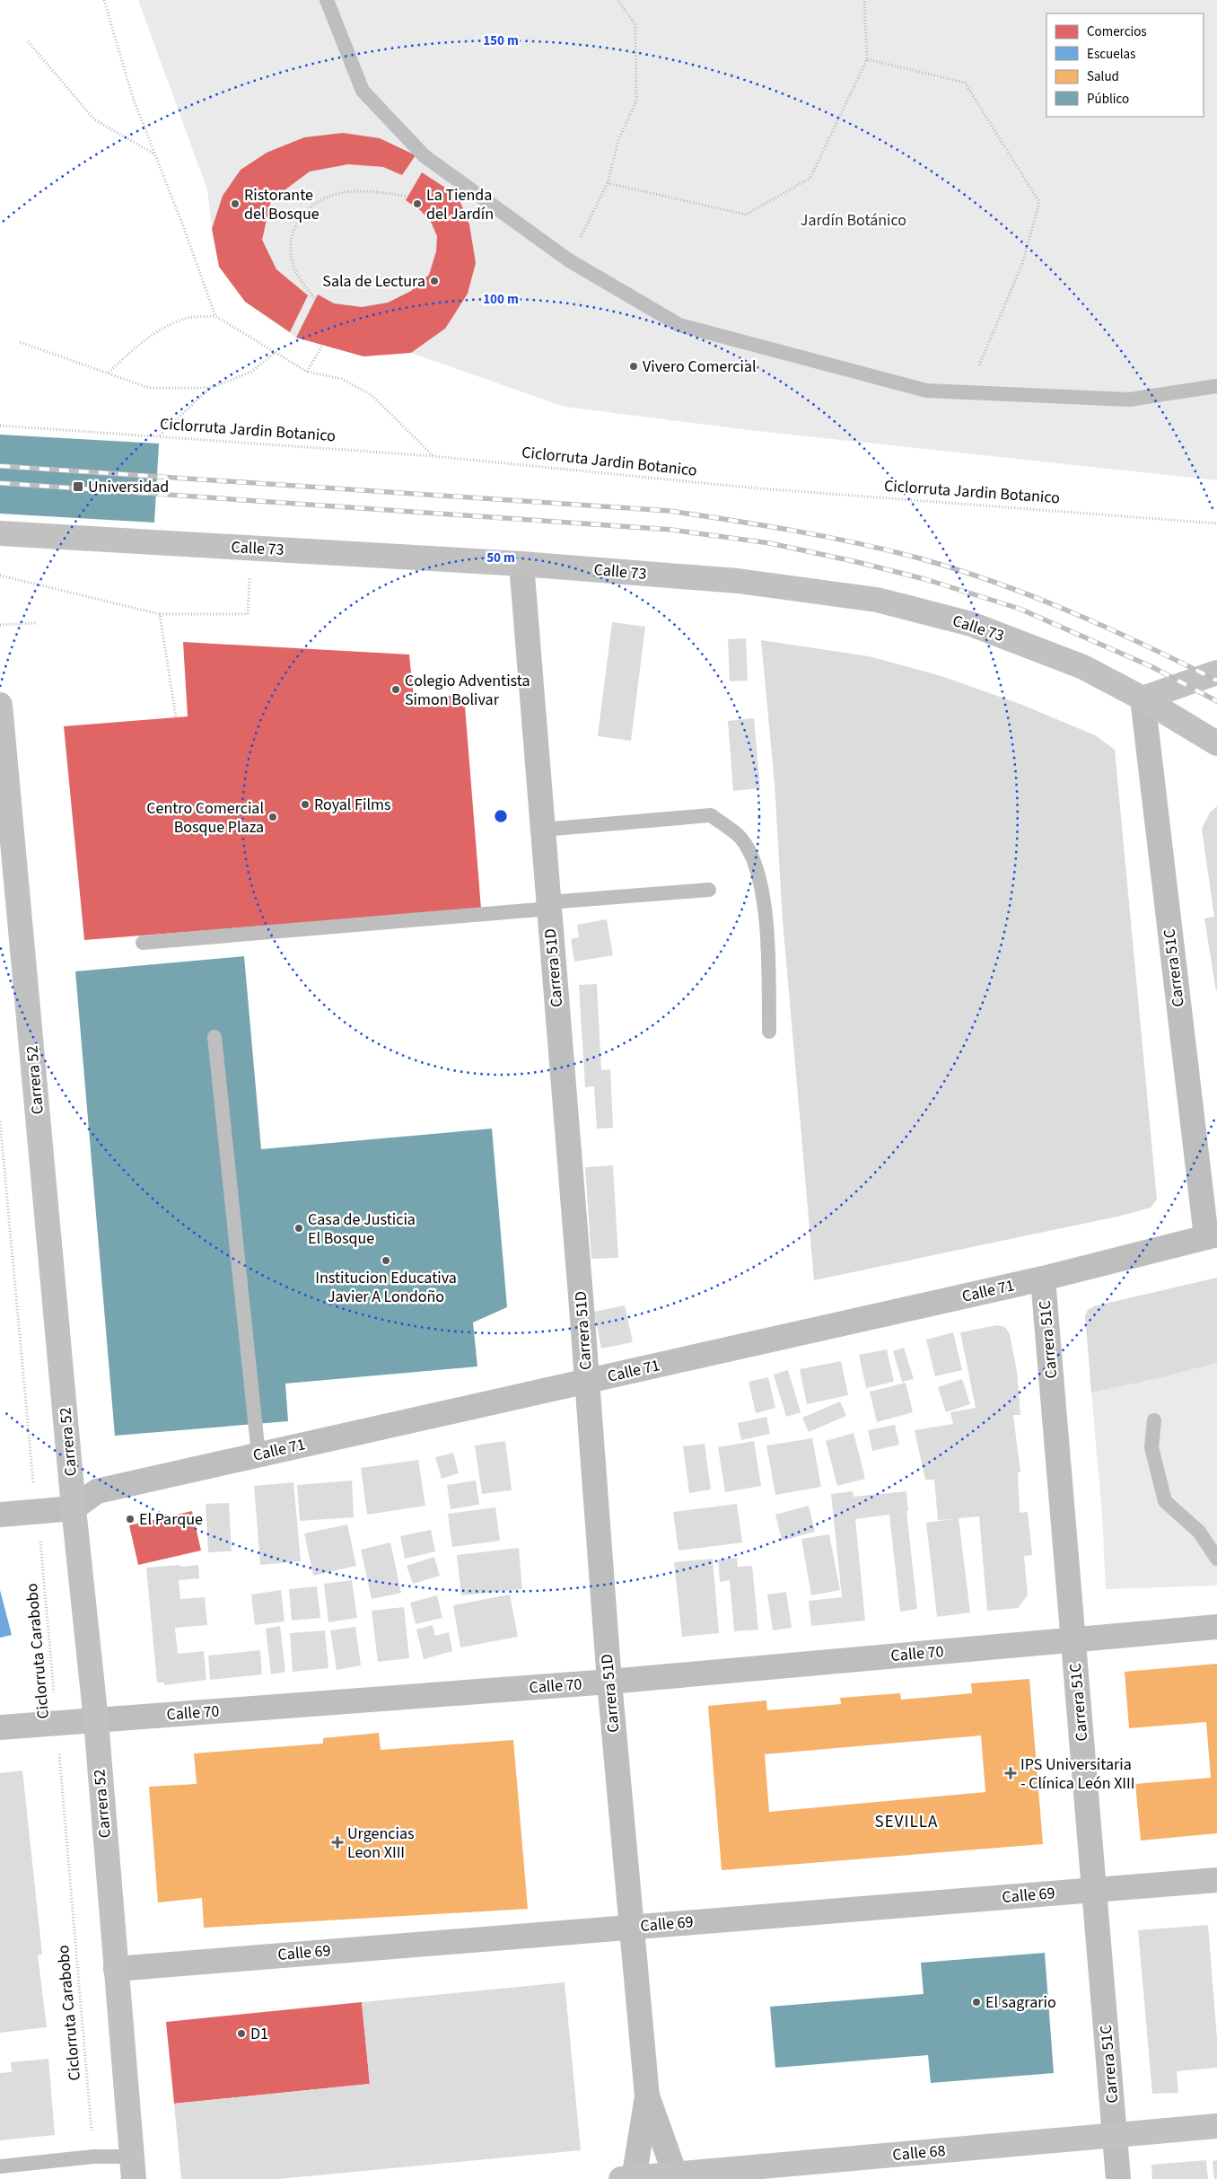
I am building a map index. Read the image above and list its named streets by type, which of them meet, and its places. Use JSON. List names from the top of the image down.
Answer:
{
  "streets": {
    "street": [
      "Calle 73",
      "Carrera 51D",
      "Carrera 51C",
      "Carrera 52",
      "Calle 71",
      "Calle 70",
      "Calle 69",
      "Calle 68"
    ],
    "path": ["Ciclorruta Jardin Botanico", "Ciclorruta Carabobo"]
  },
  "crossings": [
    ["Calle 73", "Carrera 51D"],
    ["Calle 73", "Carrera 51C"],
    ["Carrera 51D", "Calle 71"],
    ["Carrera 51D", "Calle 70"],
    ["Carrera 51D", "Calle 69"],
    ["Carrera 51D", "Calle 68"],
    ["Carrera 51C", "Calle 71"],
    ["Carrera 51C", "Calle 70"],
    ["Carrera 51C", "Calle 69"],
    ["Carrera 51C", "Calle 68"],
    ["Carrera 52", "Calle 71"],
    ["Carrera 52", "Calle 70"],
    ["Carrera 52", "Calle 69"],
    ["Ciclorruta Carabobo", "Calle 70"]
  ],
  "districts": ["SEVILLA"],
  "parks": ["Jardín Botánico"],
  "places": {
    "other": [
      "Ristorante del Bosque",
      "La Tienda del Jardín",
      "Sala de Lectura",
      "Vivero Comercial",
      "Colegio Adventista Simon Bolivar",
      "Royal Films",
      "Centro Comercial Bosque Plaza",
      "Casa de Justicia El Bosque",
      "Institucion Educativa Javier A Londoño",
      "El Parque",
      "El sagrario",
      "D1"
    ],
    "transit": ["Universidad"],
    "health": ["IPS Universitaria - Clínica León XIII", "Urgencias Leon XIII"]
  },
  "legend": [
    "Comercios",
    "Escuelas",
    "Salud",
    "Público"
  ],
  "rings": ["150 m", "100 m", "50 m"]
}
